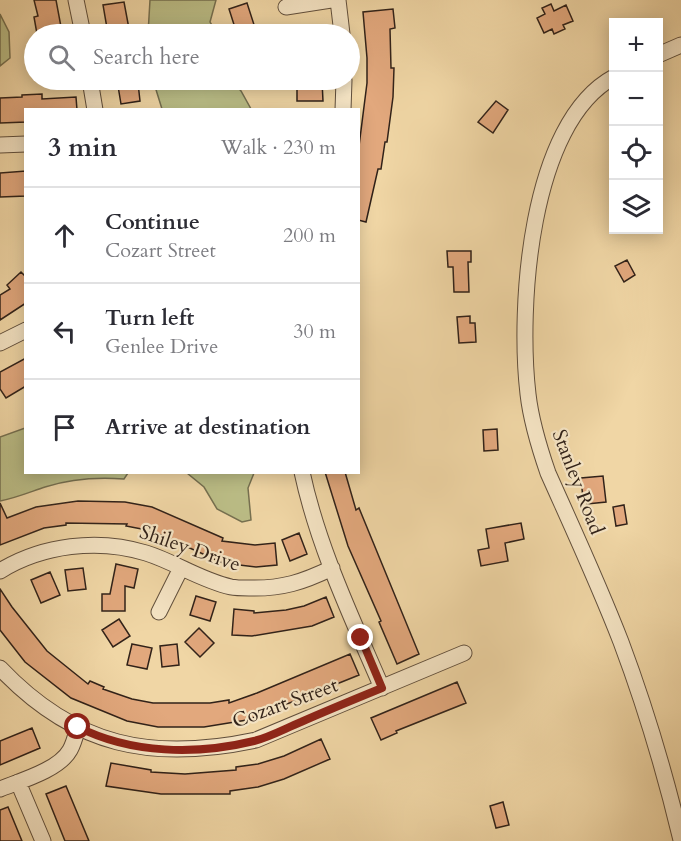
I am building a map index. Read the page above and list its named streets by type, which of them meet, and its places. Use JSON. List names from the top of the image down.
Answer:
{
  "streets": {
    "street": ["Stanley Road", "Shiley Drive", "Cozart Street"]
  },
  "page": {
    "map_buttons": ["+", "−"],
    "search": "Search here",
    "heading": ["3 min", "Walk · 230 m"],
    "list": [
      ["Continue", "Cozart Street", "200 m"],
      ["Turn left", "Genlee Drive", "30 m"],
      "Arrive at destination"
    ]
  }
}
